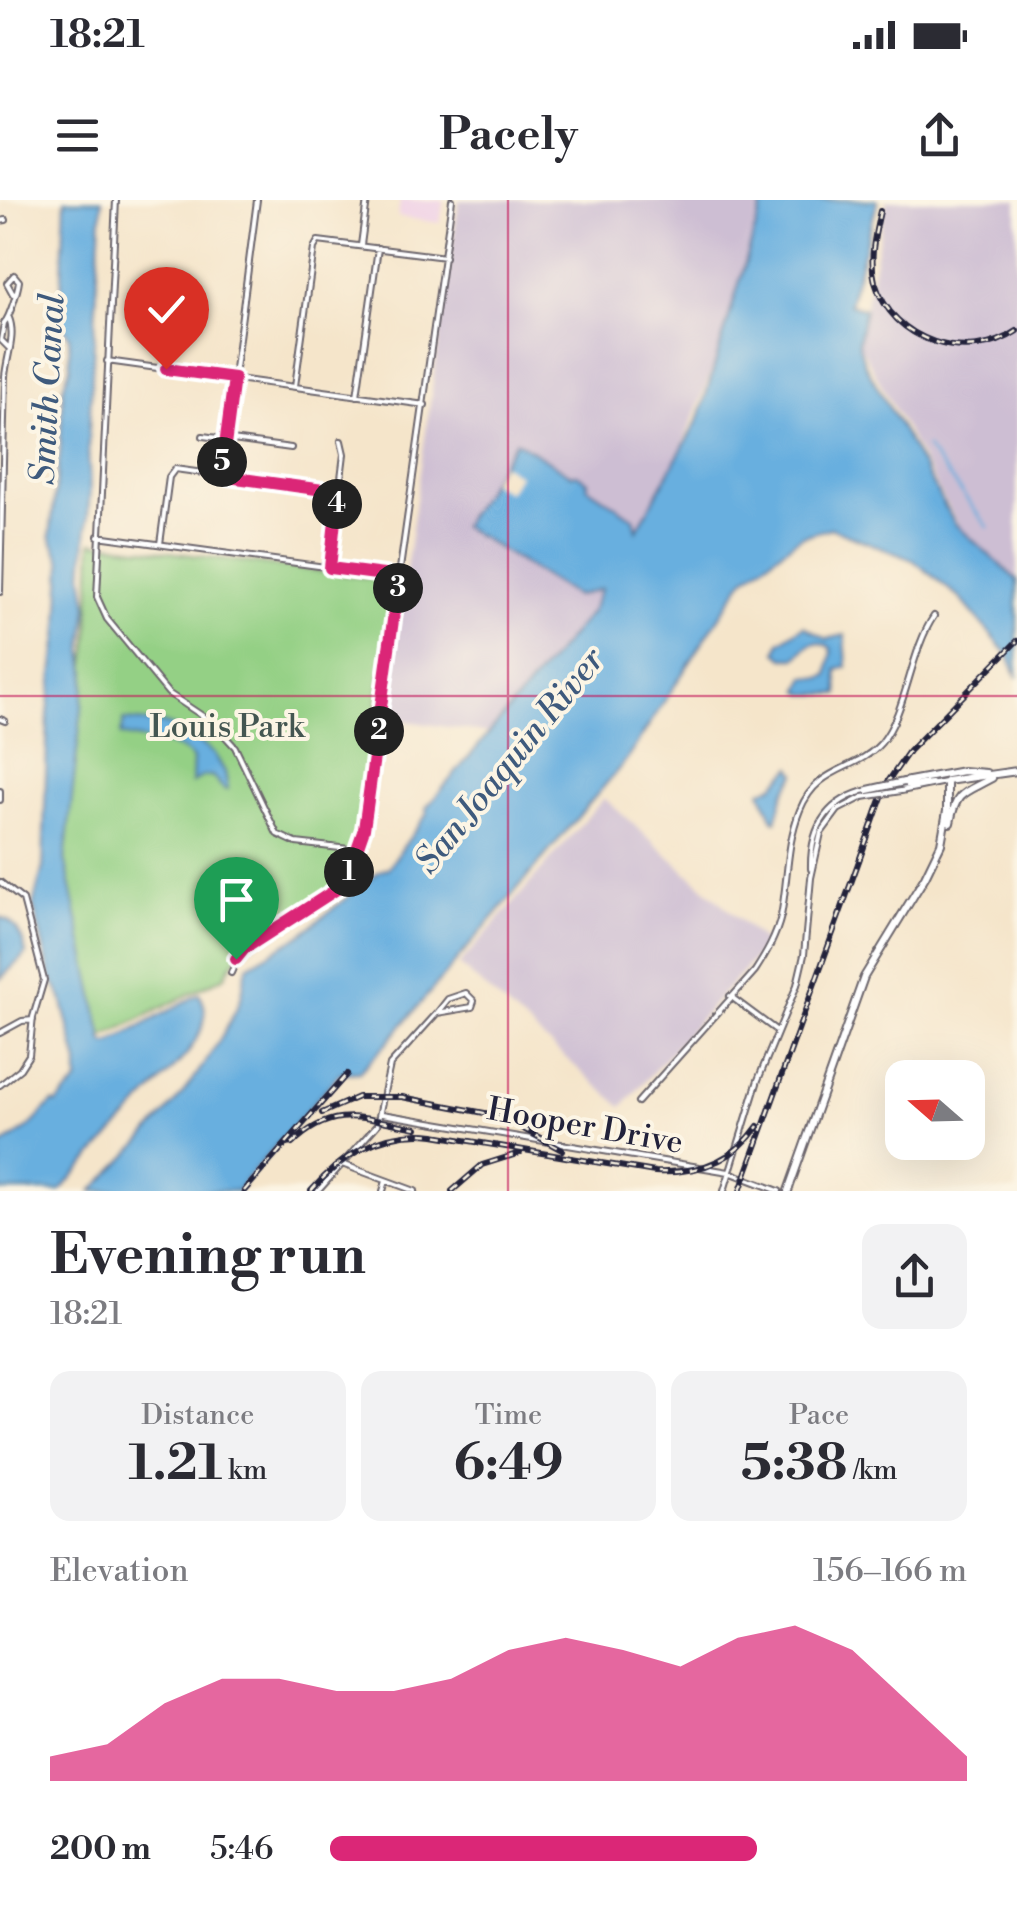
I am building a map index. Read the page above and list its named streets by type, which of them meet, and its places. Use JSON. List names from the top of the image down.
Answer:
{
  "streets": {
    "street": ["Hooper Drive"]
  },
  "water": ["Smith Canal", "San Joaquin River"],
  "parks": ["Louis Park"],
  "north": "left",
  "page": {
    "status": "18:21",
    "header": "Pacely",
    "pins": [
      "5",
      "4",
      "3",
      "2",
      "1"
    ],
    "heading": ["Evening run", "18:21"],
    "stats": [
      ["Distance", "1.21 km"],
      ["Time", "6:49"],
      ["Pace", "5:38 /km"]
    ],
    "chart": ["Elevation", "156–166 m"],
    "list": [
      {
        "name": "200 m",
        "note": "5:46"
      }
    ]
  }
}
